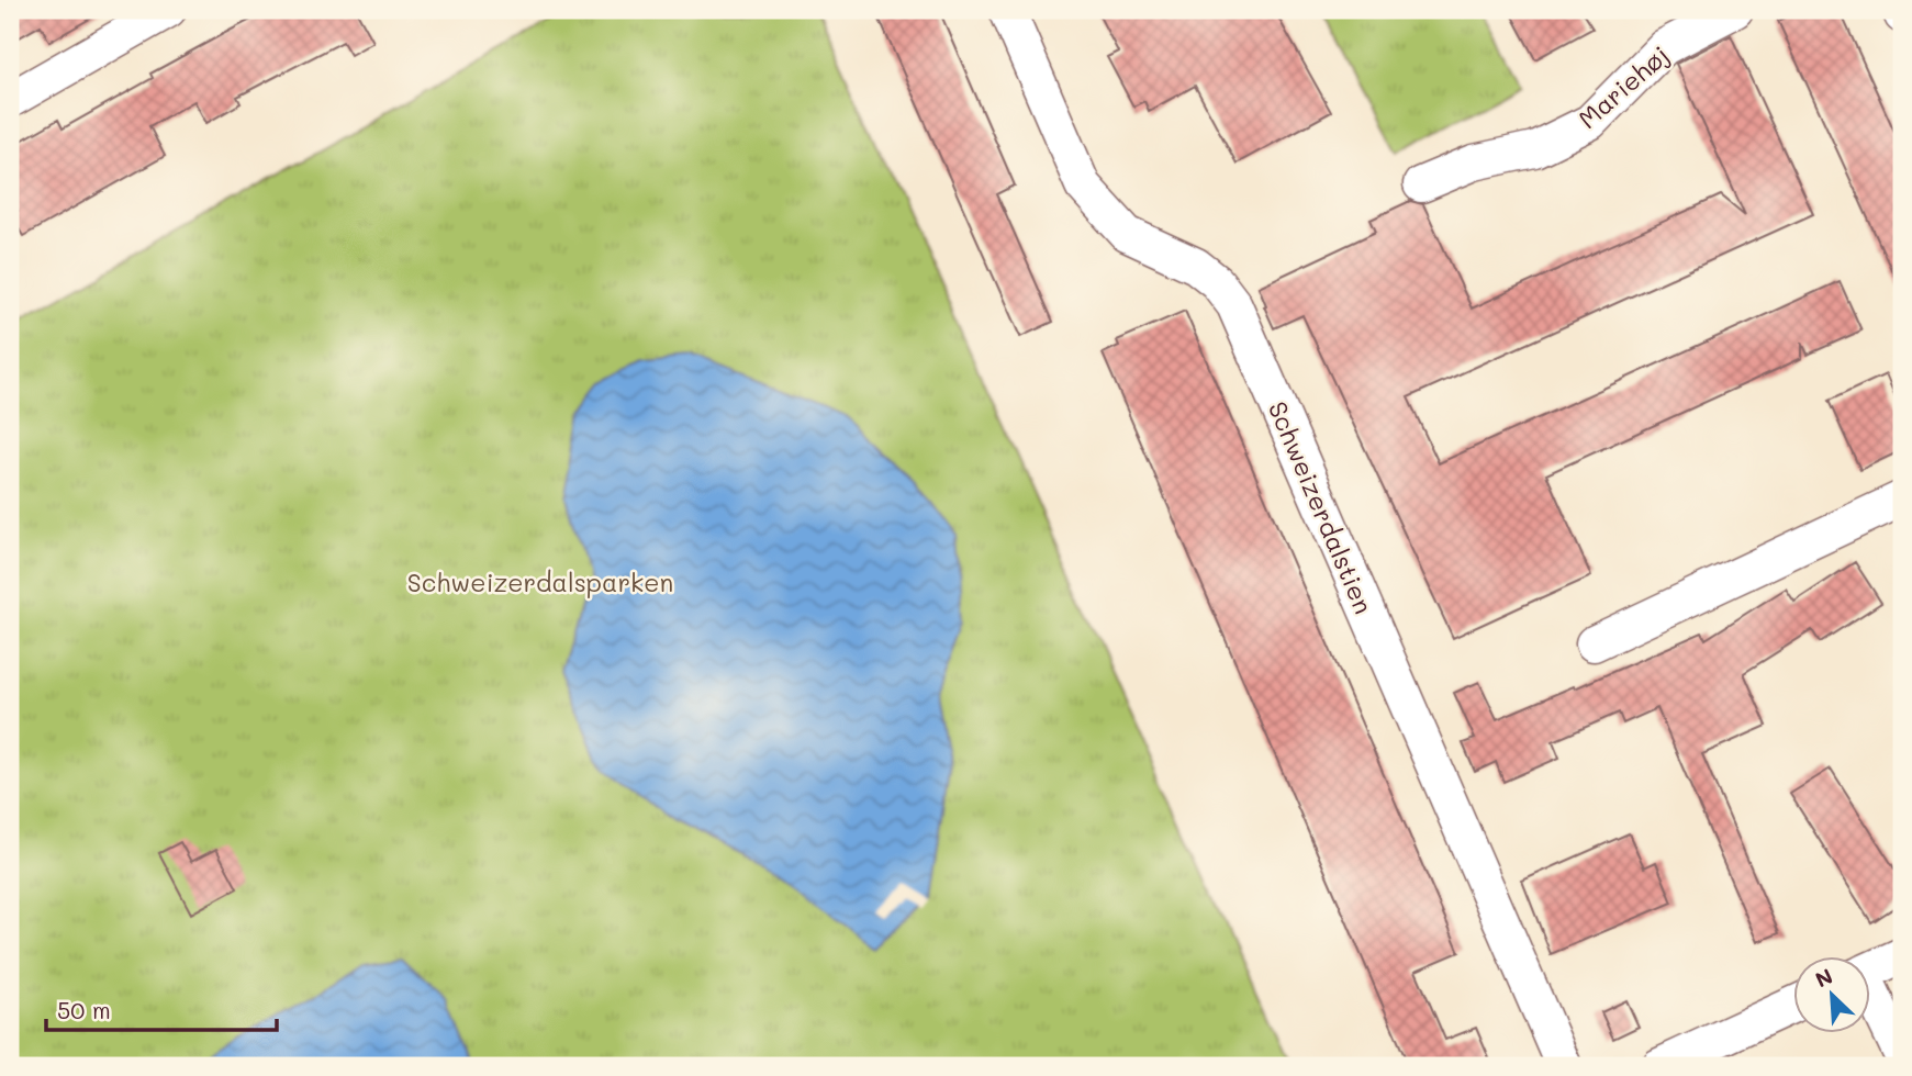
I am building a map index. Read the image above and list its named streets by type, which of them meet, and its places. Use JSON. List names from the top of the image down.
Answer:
{
  "streets": {
    "street": ["Mariehøj", "Schweizerdalstien"]
  },
  "parks": ["Schweizerdalsparken"],
  "scale_bar": "50 m",
  "north": "top left"
}
